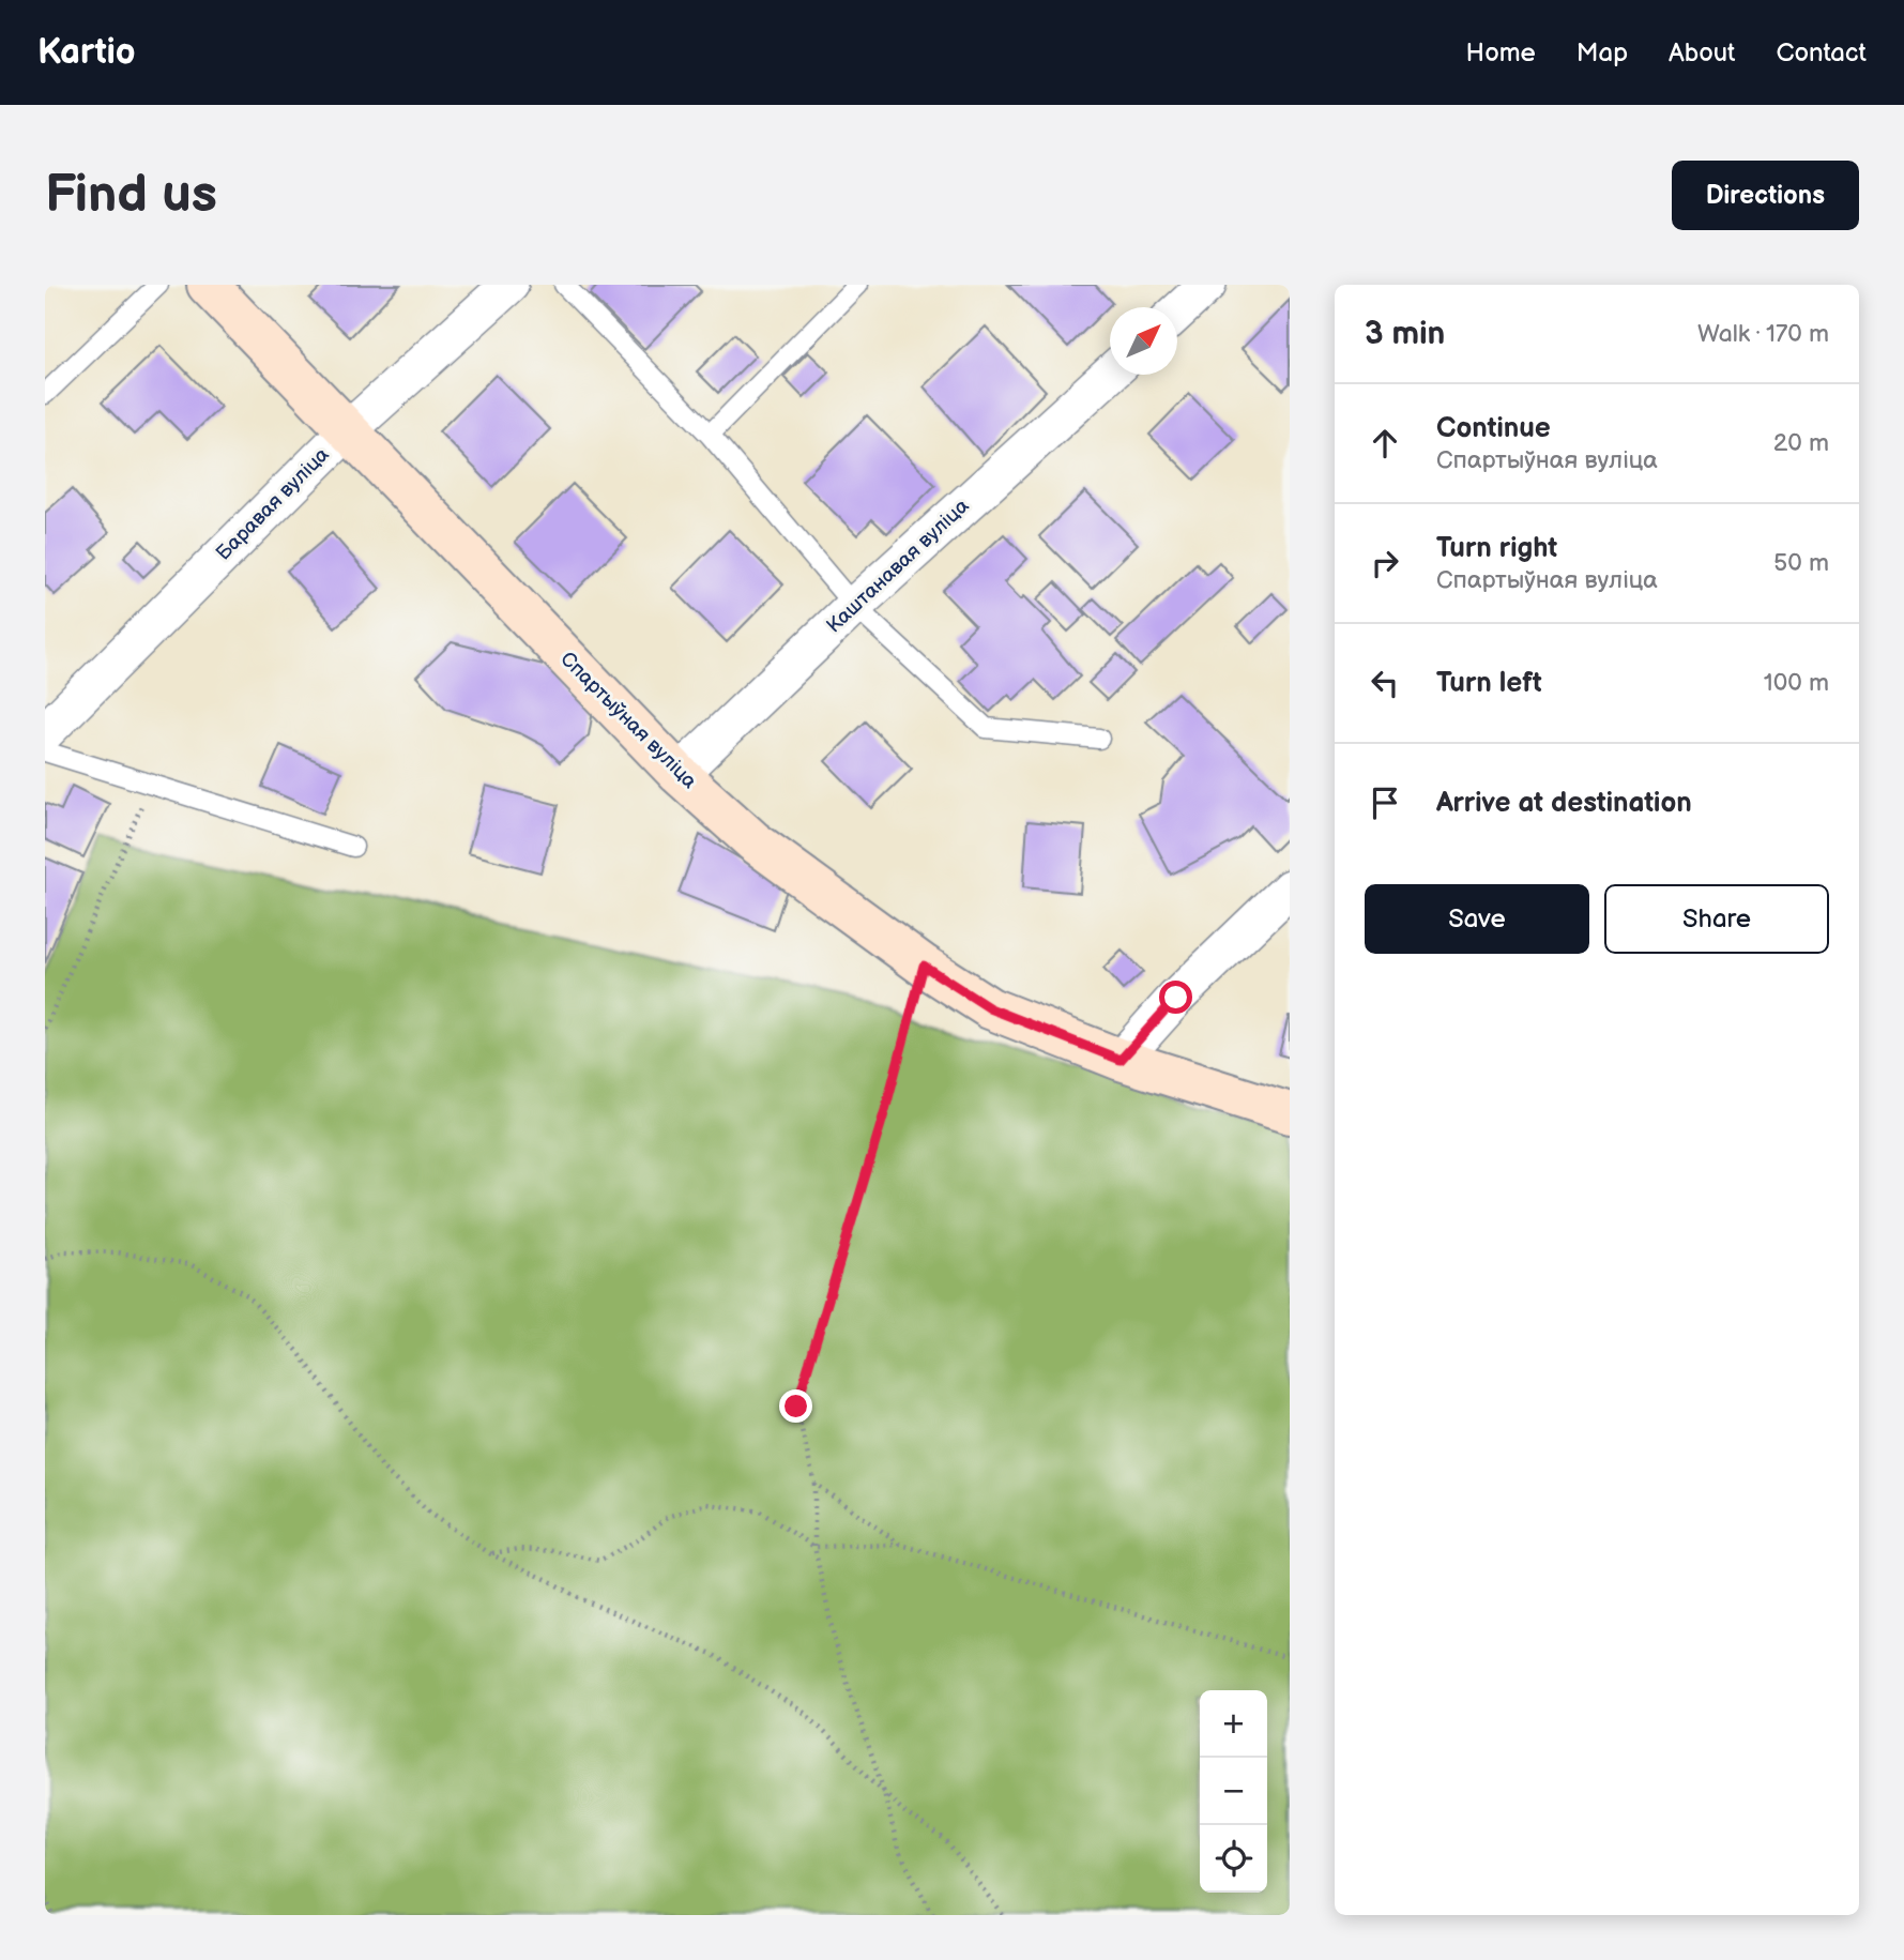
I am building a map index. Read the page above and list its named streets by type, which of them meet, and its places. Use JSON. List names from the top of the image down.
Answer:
{
  "streets": {
    "street": ["Баравая вуліца", "Каштанавая вуліца", "Спартыўная вуліца"]
  },
  "crossings": [
    ["Баравая вуліца", "Спартыўная вуліца"],
    ["Каштанавая вуліца", "Спартыўная вуліца"]
  ],
  "north": "top right",
  "page": {
    "header": "Kartio",
    "nav": [
      "Home",
      "Map",
      "About",
      "Contact"
    ],
    "buttons": [
      "Directions",
      ["Save", "Share"]
    ],
    "title": "Find us",
    "heading": ["3 min", "Walk · 170 m"],
    "list": [
      ["Continue", "Спартыўная вуліца", "20 m"],
      ["Turn right", "Спартыўная вуліца", "50 m"],
      ["Turn left", "100 m"],
      "Arrive at destination"
    ],
    "map_buttons": ["+", "−"]
  }
}
